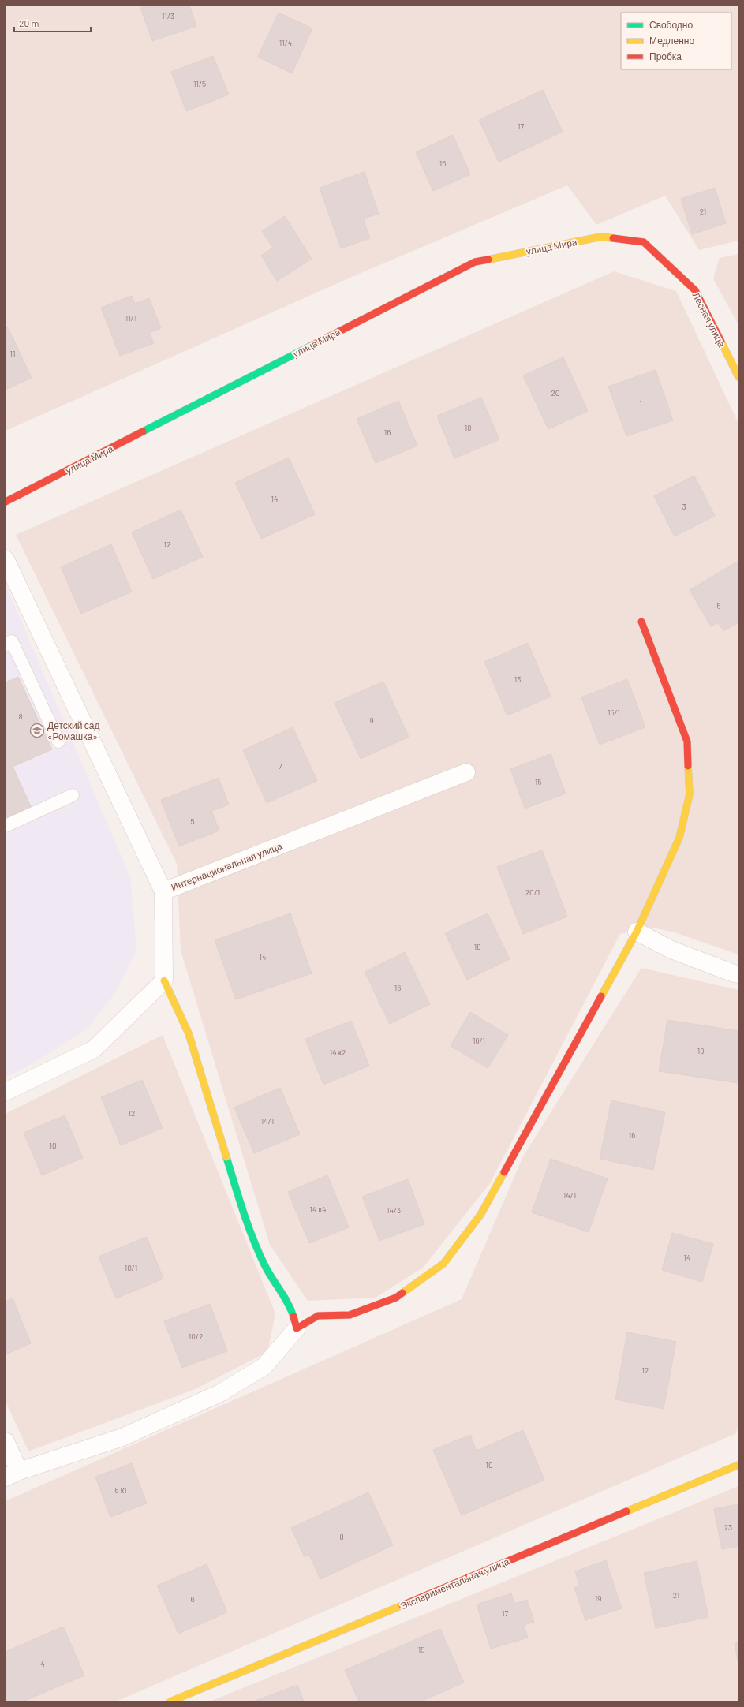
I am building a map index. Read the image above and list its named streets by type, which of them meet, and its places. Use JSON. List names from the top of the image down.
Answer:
{
  "streets": {
    "street": [
      "улица Мира",
      "Лесная улица",
      "Интернациональная улица",
      "Экспериментальная улица"
    ]
  },
  "crossings": [
    ["улица Мира", "Лесная улица"]
  ],
  "places": {
    "school or university": ["Детский сад «Ромашка»"]
  },
  "house_numbers": [
    "11/3",
    "11/4",
    "11/5",
    "17",
    "15",
    "21",
    "11/1",
    "11",
    "20",
    "1",
    "18",
    "16",
    "14",
    "3",
    "12",
    "5",
    "13",
    "15/1",
    "8",
    "9",
    "7",
    "15",
    "5",
    "20/1",
    "18",
    "14",
    "16",
    "16/1",
    "18",
    "14 к2",
    "12",
    "14/1",
    "16",
    "10",
    "14/1",
    "14 к4",
    "14/3",
    "14",
    "10/1",
    "10/2",
    "12",
    "10",
    "6 к1",
    "23",
    "8",
    "21",
    "19",
    "6",
    "17",
    "15",
    "4"
  ],
  "legend": ["Свободно", "Медленно", "Пробка"],
  "scale_bar": "20 m"
}
